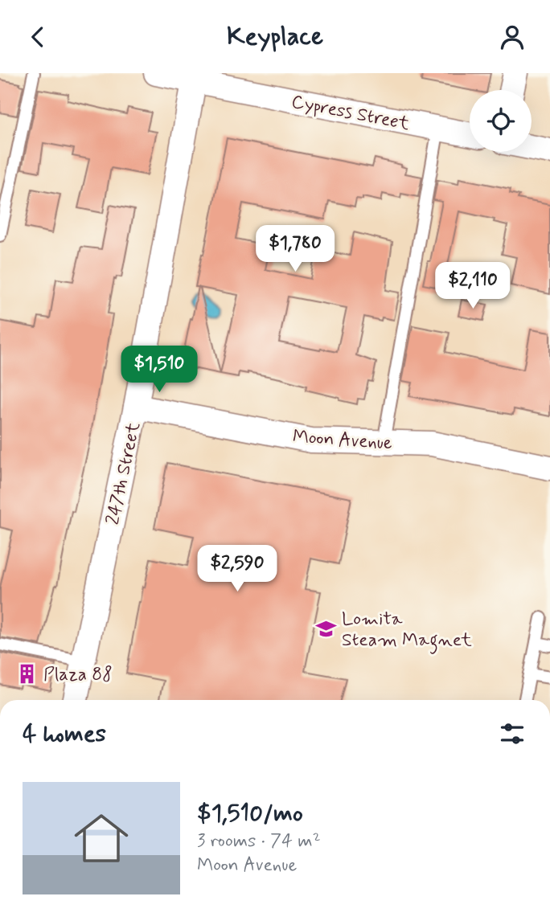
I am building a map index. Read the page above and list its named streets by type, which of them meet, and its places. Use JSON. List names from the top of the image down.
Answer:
{
  "streets": {
    "street": ["Cypress Street", "Moon Avenue", "247th Street"]
  },
  "crossings": [
    ["Cypress Street", "247th Street"],
    ["Moon Avenue", "247th Street"]
  ],
  "places": {
    "school or university": ["Lomita Steam Magnet"],
    "building": ["Plaza 88"]
  },
  "page": {
    "header": "Keyplace",
    "price": [
      "$1,780",
      "$2,110",
      "$1,510",
      "$2,590"
    ],
    "heading": "4 homes",
    "list": [
      {
        "name": "$1,510/mo",
        "note": "3 rooms · 74 m² · Moon Avenue"
      }
    ]
  }
}
